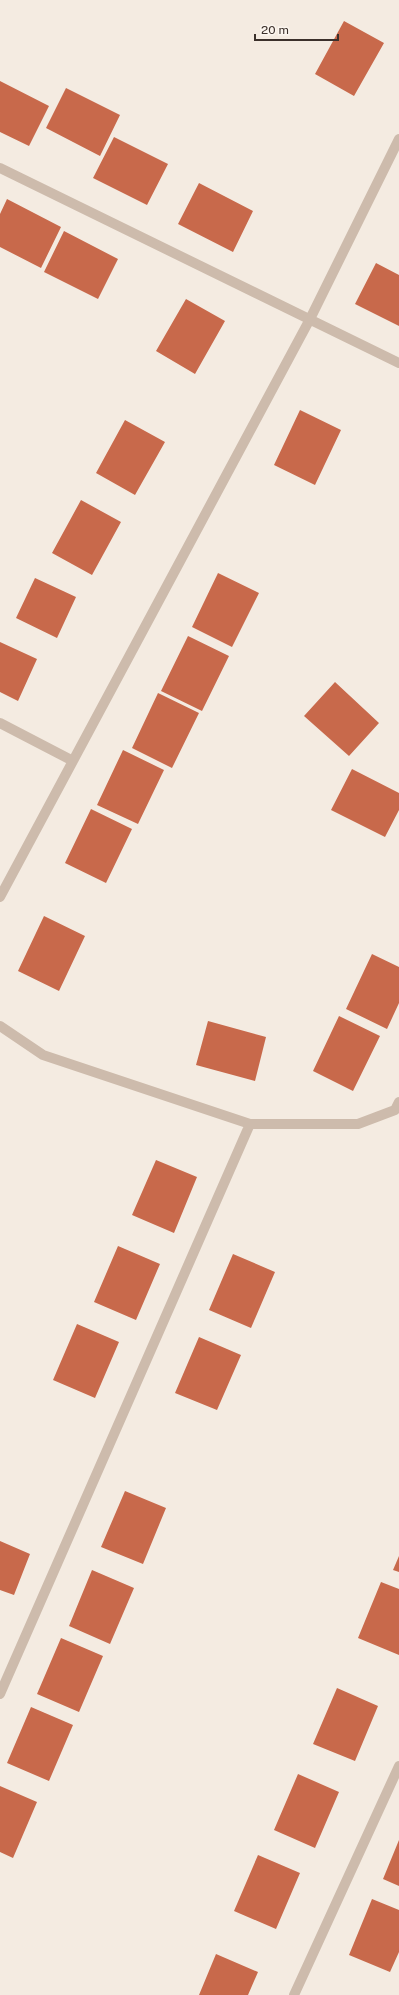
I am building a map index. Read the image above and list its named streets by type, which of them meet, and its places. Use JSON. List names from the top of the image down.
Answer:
{
  "scale_bar": "20 m"
}
